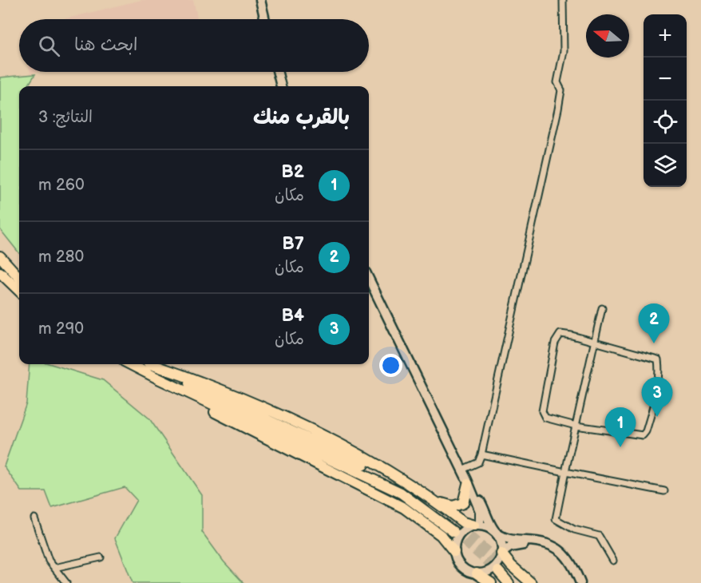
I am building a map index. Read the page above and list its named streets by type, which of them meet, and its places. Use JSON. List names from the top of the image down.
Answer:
{
  "north": "left",
  "page": {
    "map_buttons": ["+", "−"],
    "search": "ابحث هنا",
    "heading": ["بالقرب منك", "النتائج: 3"],
    "list": [
      {
        "mark": "1",
        "name": "B2",
        "note": "مكان",
        "value": "260 m"
      },
      {
        "mark": "2",
        "name": "B7",
        "note": "مكان",
        "value": "280 m"
      },
      {
        "mark": "3",
        "name": "B4",
        "note": "مكان",
        "value": "290 m"
      }
    ],
    "pins": ["2", "3", "1"]
  }
}
